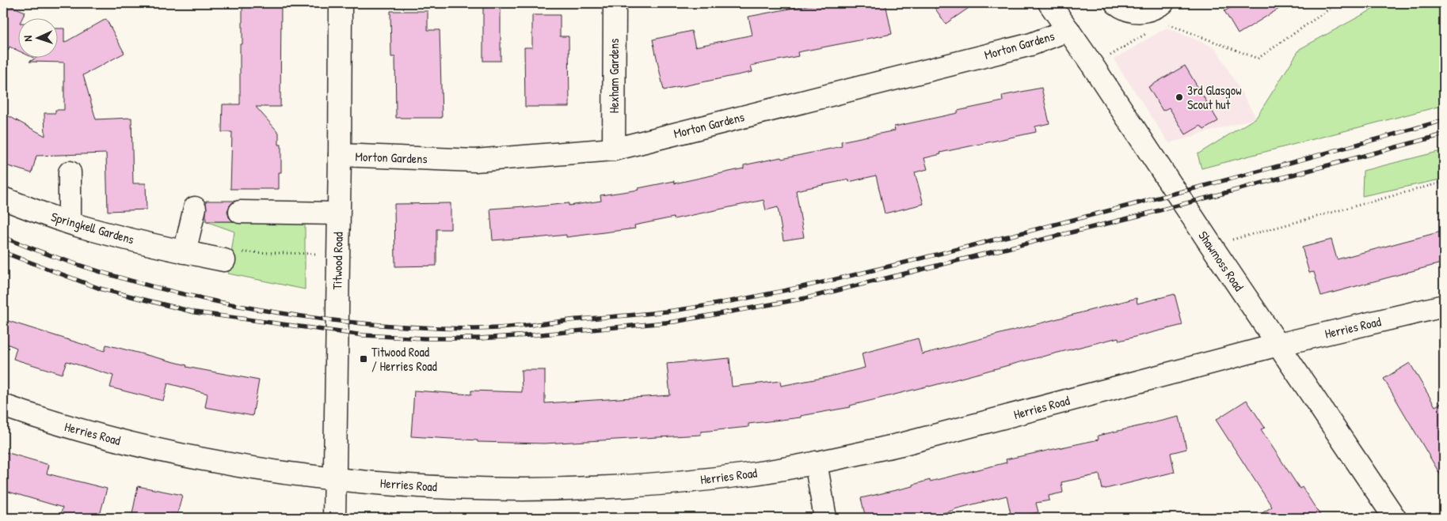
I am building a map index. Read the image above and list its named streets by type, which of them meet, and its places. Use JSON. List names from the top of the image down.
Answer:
{
  "streets": {
    "street": [
      "Morton Gardens",
      "Hexham Gardens",
      "Springkell Gardens",
      "Titwood Road",
      "Shawmoss Road",
      "Herries Road"
    ]
  },
  "crossings": [
    ["Morton Gardens", "Hexham Gardens"],
    ["Morton Gardens", "Titwood Road"],
    ["Morton Gardens", "Shawmoss Road"],
    ["Titwood Road", "Herries Road"],
    ["Shawmoss Road", "Herries Road"]
  ],
  "places": {
    "other": ["3rd Glasgow Scout hut"],
    "transit": ["Titwood Road / Herries Road"]
  },
  "north": "left"
}
